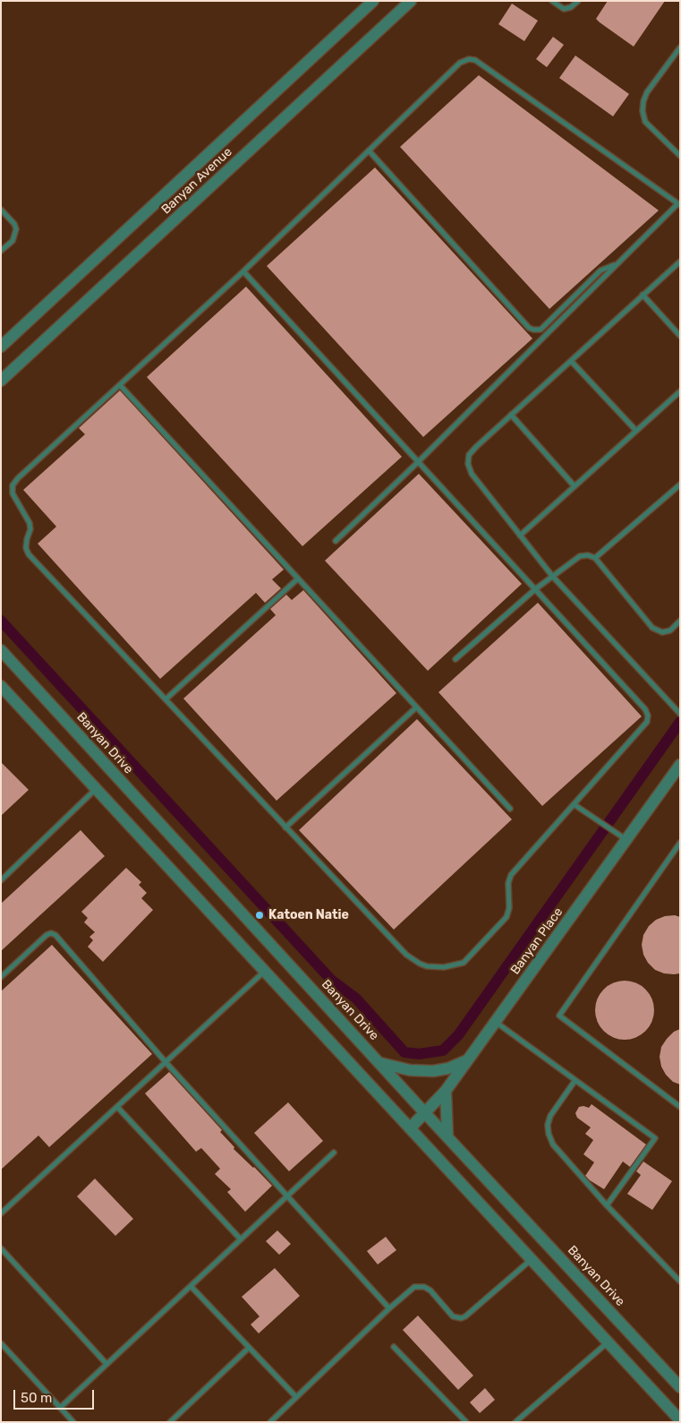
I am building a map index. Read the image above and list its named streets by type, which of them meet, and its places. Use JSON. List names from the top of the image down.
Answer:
{
  "streets": {
    "street": ["Banyan Avenue", "Banyan Drive", "Banyan Place"]
  },
  "crossings": [
    ["Banyan Drive", "Banyan Place"]
  ],
  "places": ["Katoen Natie"],
  "scale_bar": "50 m"
}
